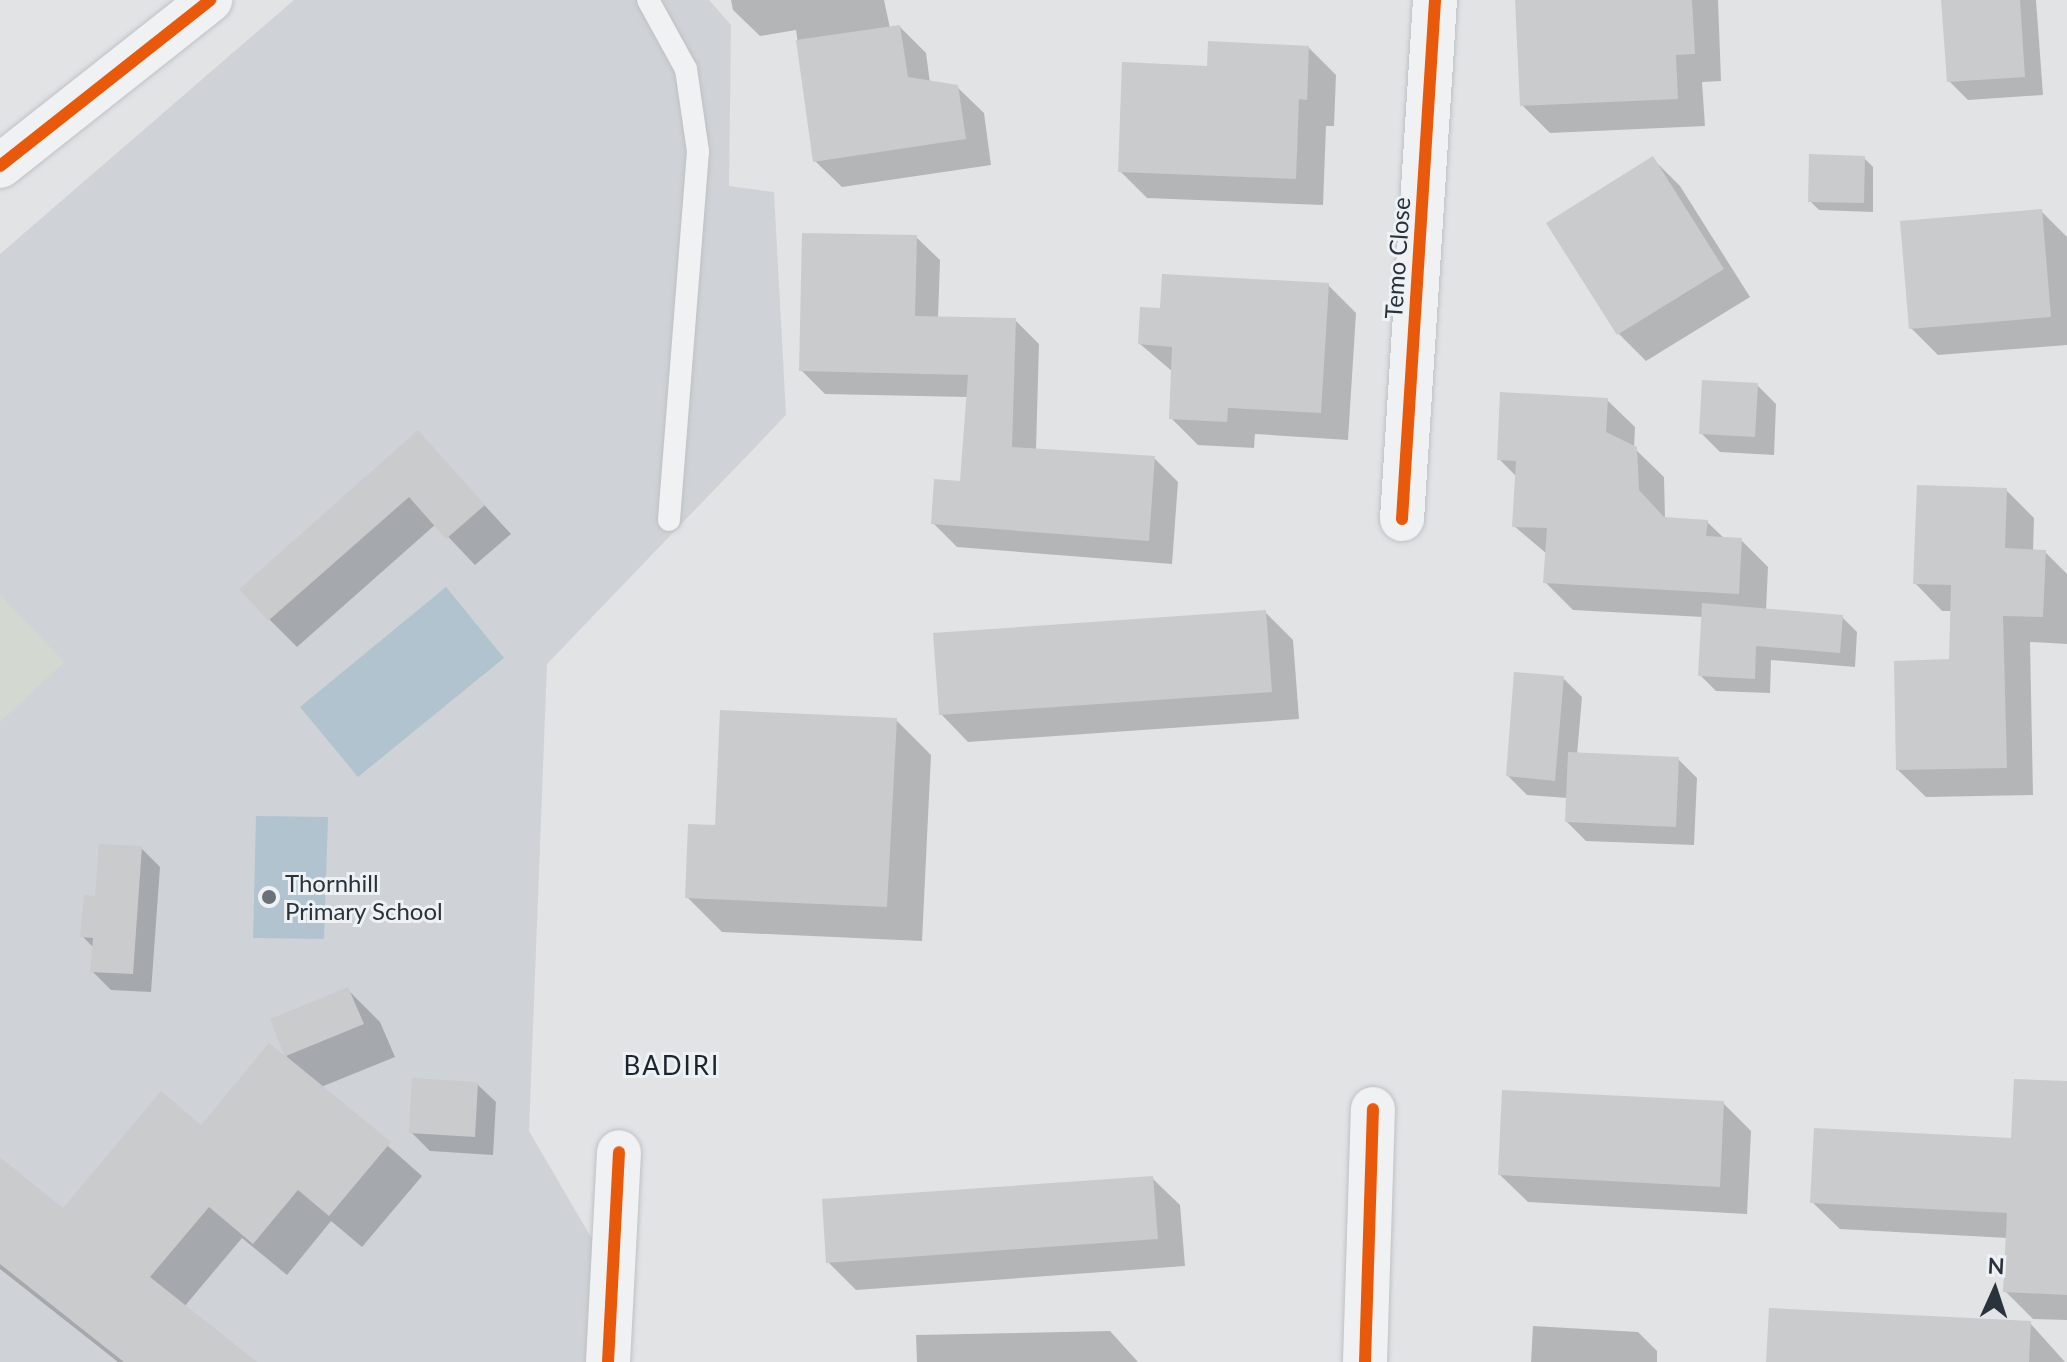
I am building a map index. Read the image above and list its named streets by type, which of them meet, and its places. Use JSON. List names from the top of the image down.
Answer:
{
  "streets": {
    "street": ["Temo Close"]
  },
  "districts": ["BADIRI"],
  "places": ["Thornhill Primary School"],
  "north": "top"
}
